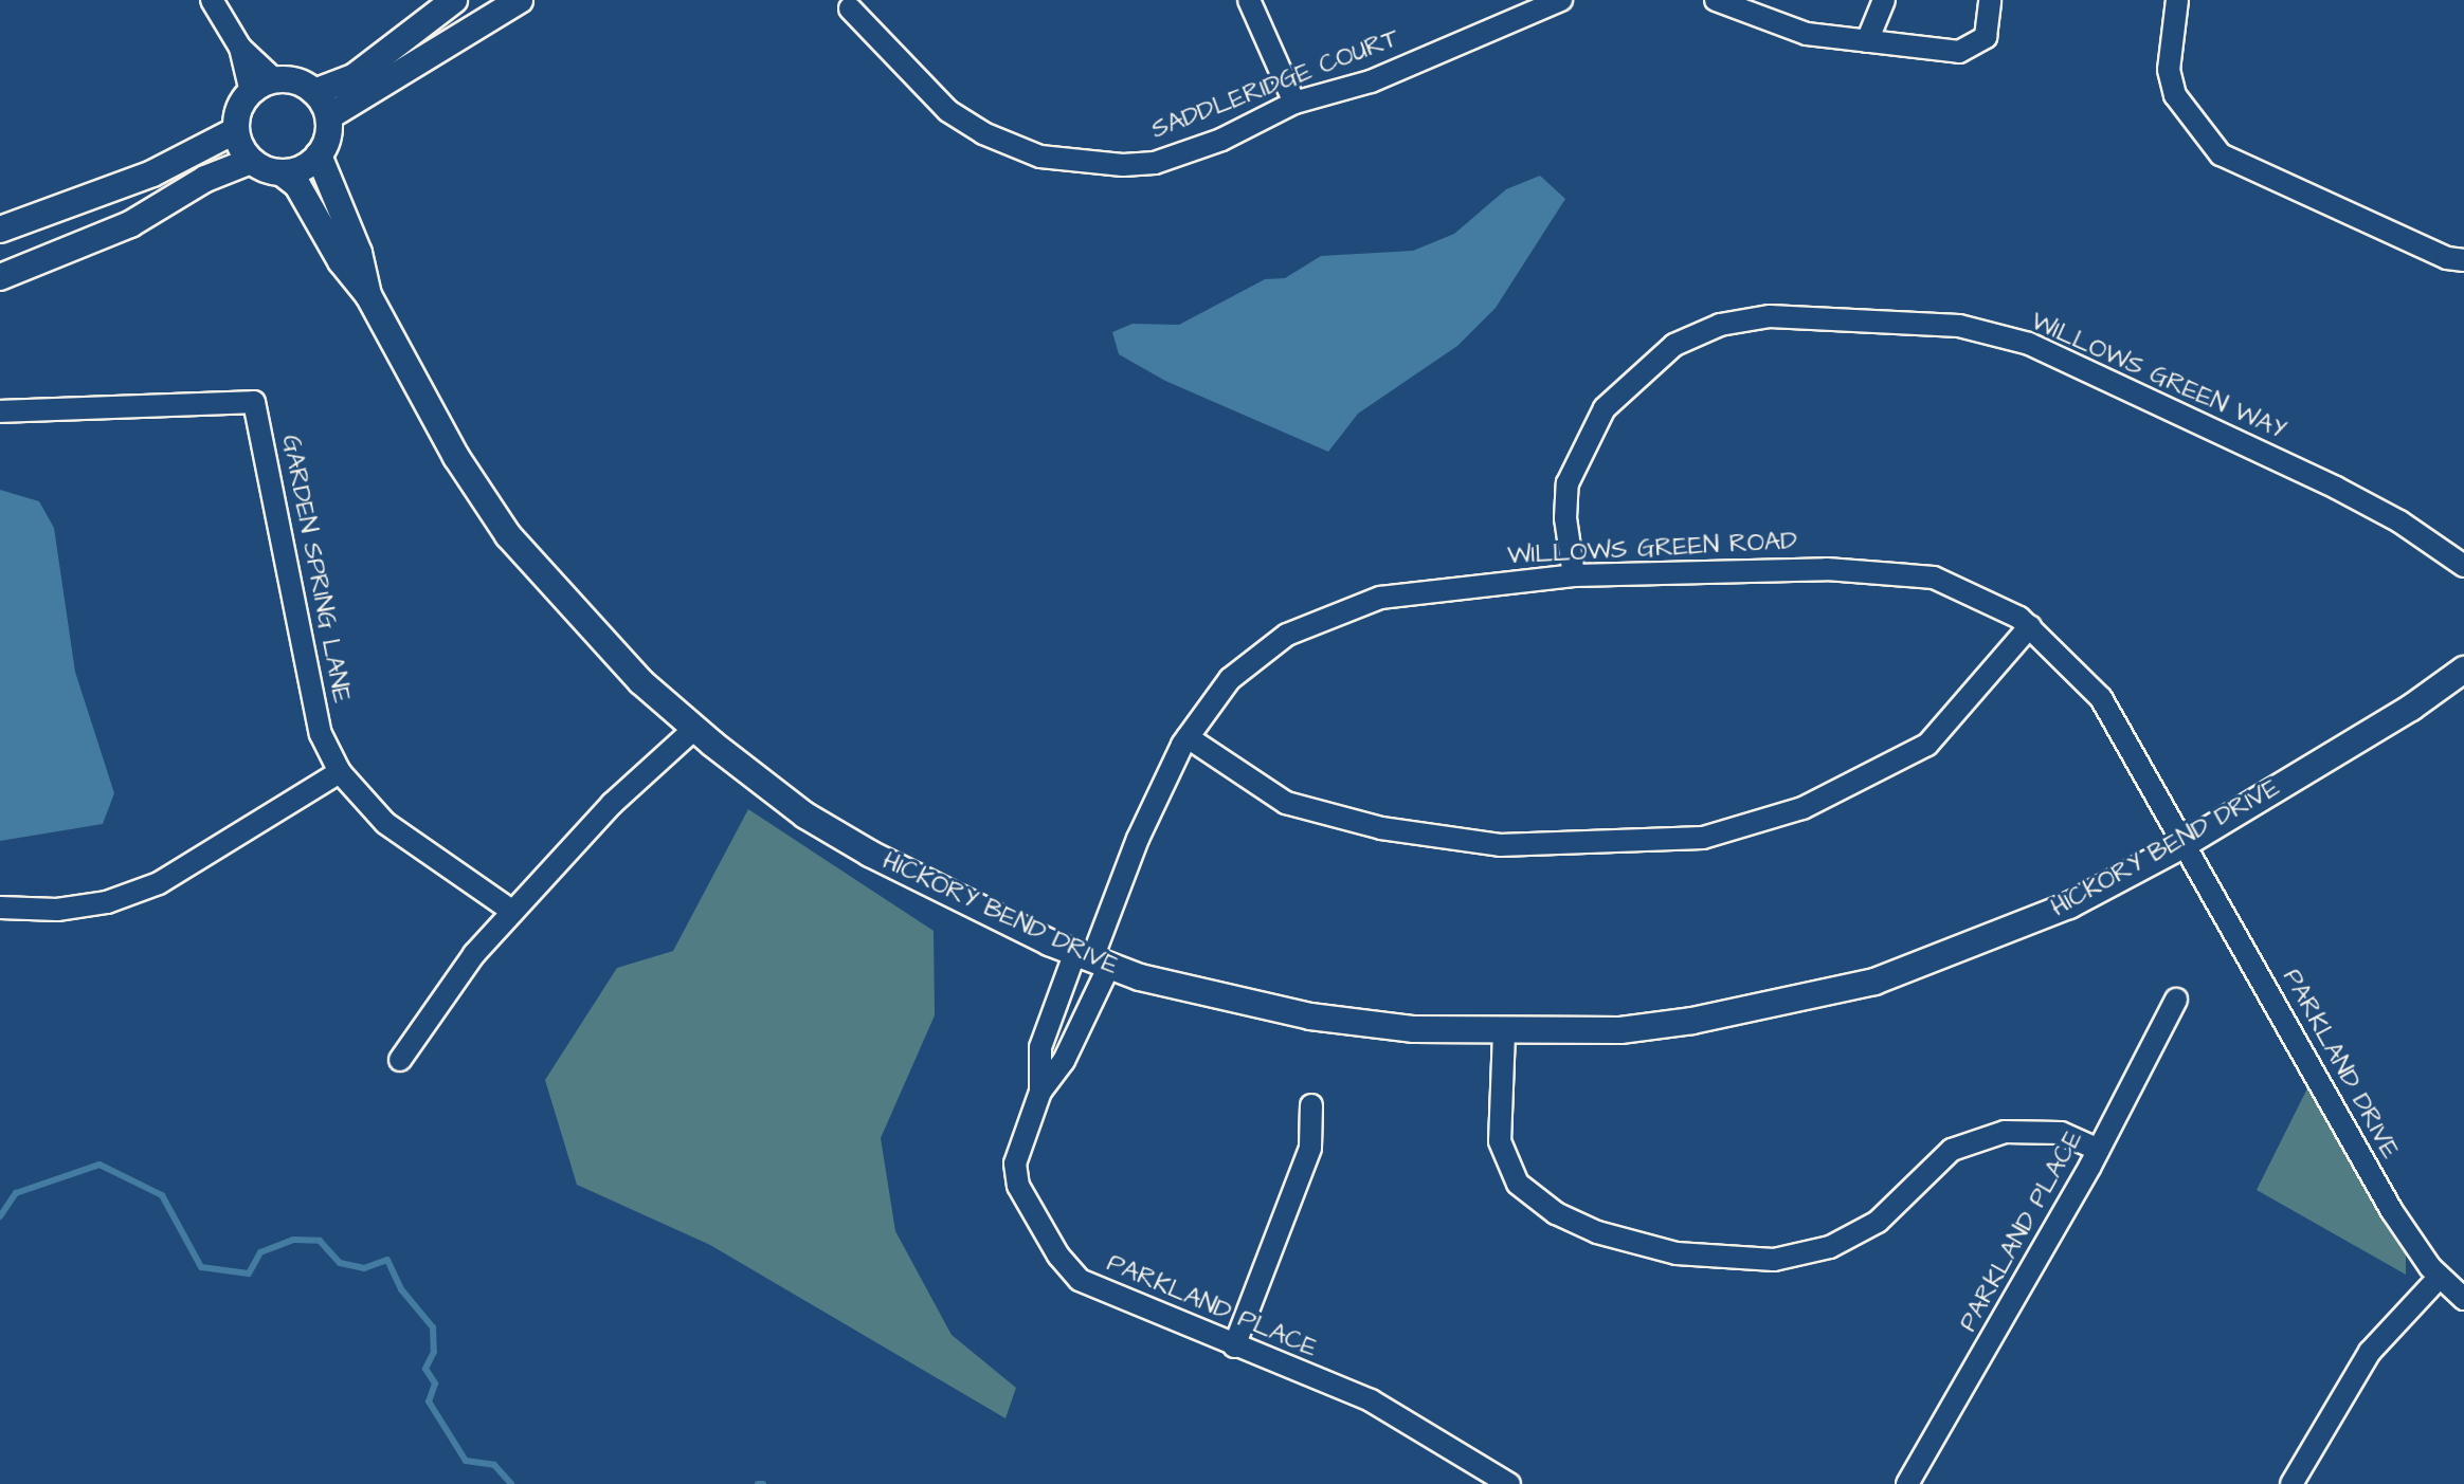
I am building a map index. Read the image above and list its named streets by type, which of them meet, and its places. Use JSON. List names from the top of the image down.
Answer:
{
  "streets": {
    "street": [
      "SADDLERIDGE COURT",
      "WILLOWS GREEN WAY",
      "WILLOWS GREEN ROAD",
      "GARDEN SPRING LANE",
      "HICKORY BEND DRIVE",
      "PARKLAND DRIVE",
      "PARKLAND PLACE"
    ]
  },
  "crossings": [
    ["WILLOWS GREEN WAY", "WILLOWS GREEN ROAD"],
    ["WILLOWS GREEN ROAD", "HICKORY BEND DRIVE"],
    ["WILLOWS GREEN ROAD", "PARKLAND DRIVE"],
    ["WILLOWS GREEN ROAD", "PARKLAND PLACE"],
    ["HICKORY BEND DRIVE", "PARKLAND DRIVE"],
    ["HICKORY BEND DRIVE", "PARKLAND PLACE"]
  ]
}
